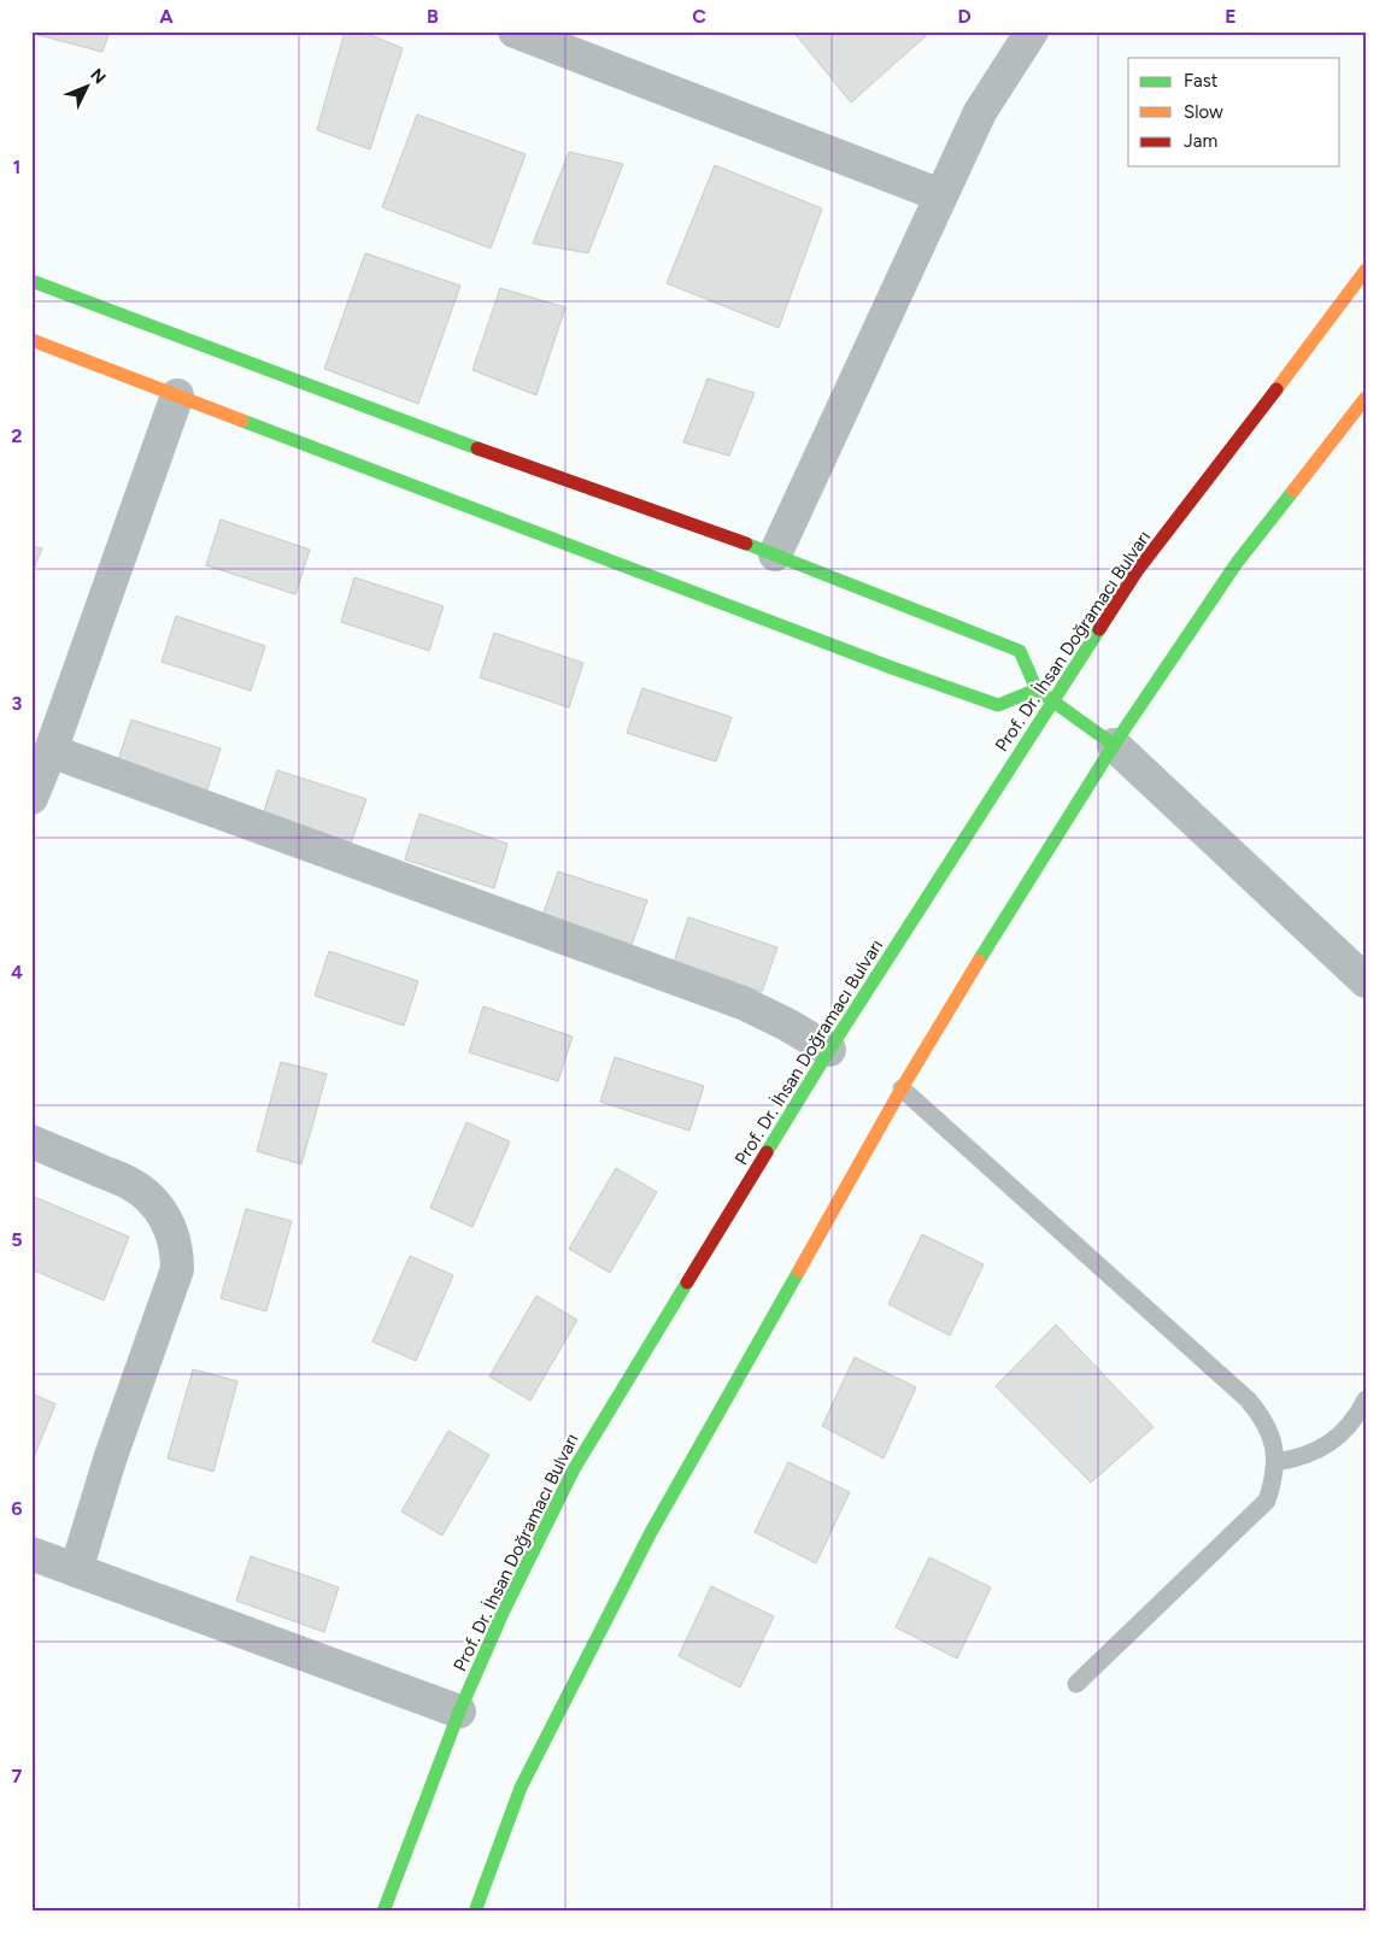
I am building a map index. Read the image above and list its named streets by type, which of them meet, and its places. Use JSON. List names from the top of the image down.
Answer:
{
  "streets": {
    "main road": ["Prof. Dr. İhsan Doğramacı Bulvarı"]
  },
  "legend": ["Fast", "Slow", "Jam"],
  "north": "top right",
  "grid": {
    "columns": [
      "A",
      "B",
      "C",
      "D",
      "E"
    ],
    "rows": [
      "1",
      "2",
      "3",
      "4",
      "5",
      "6",
      "7"
    ]
  }
}
